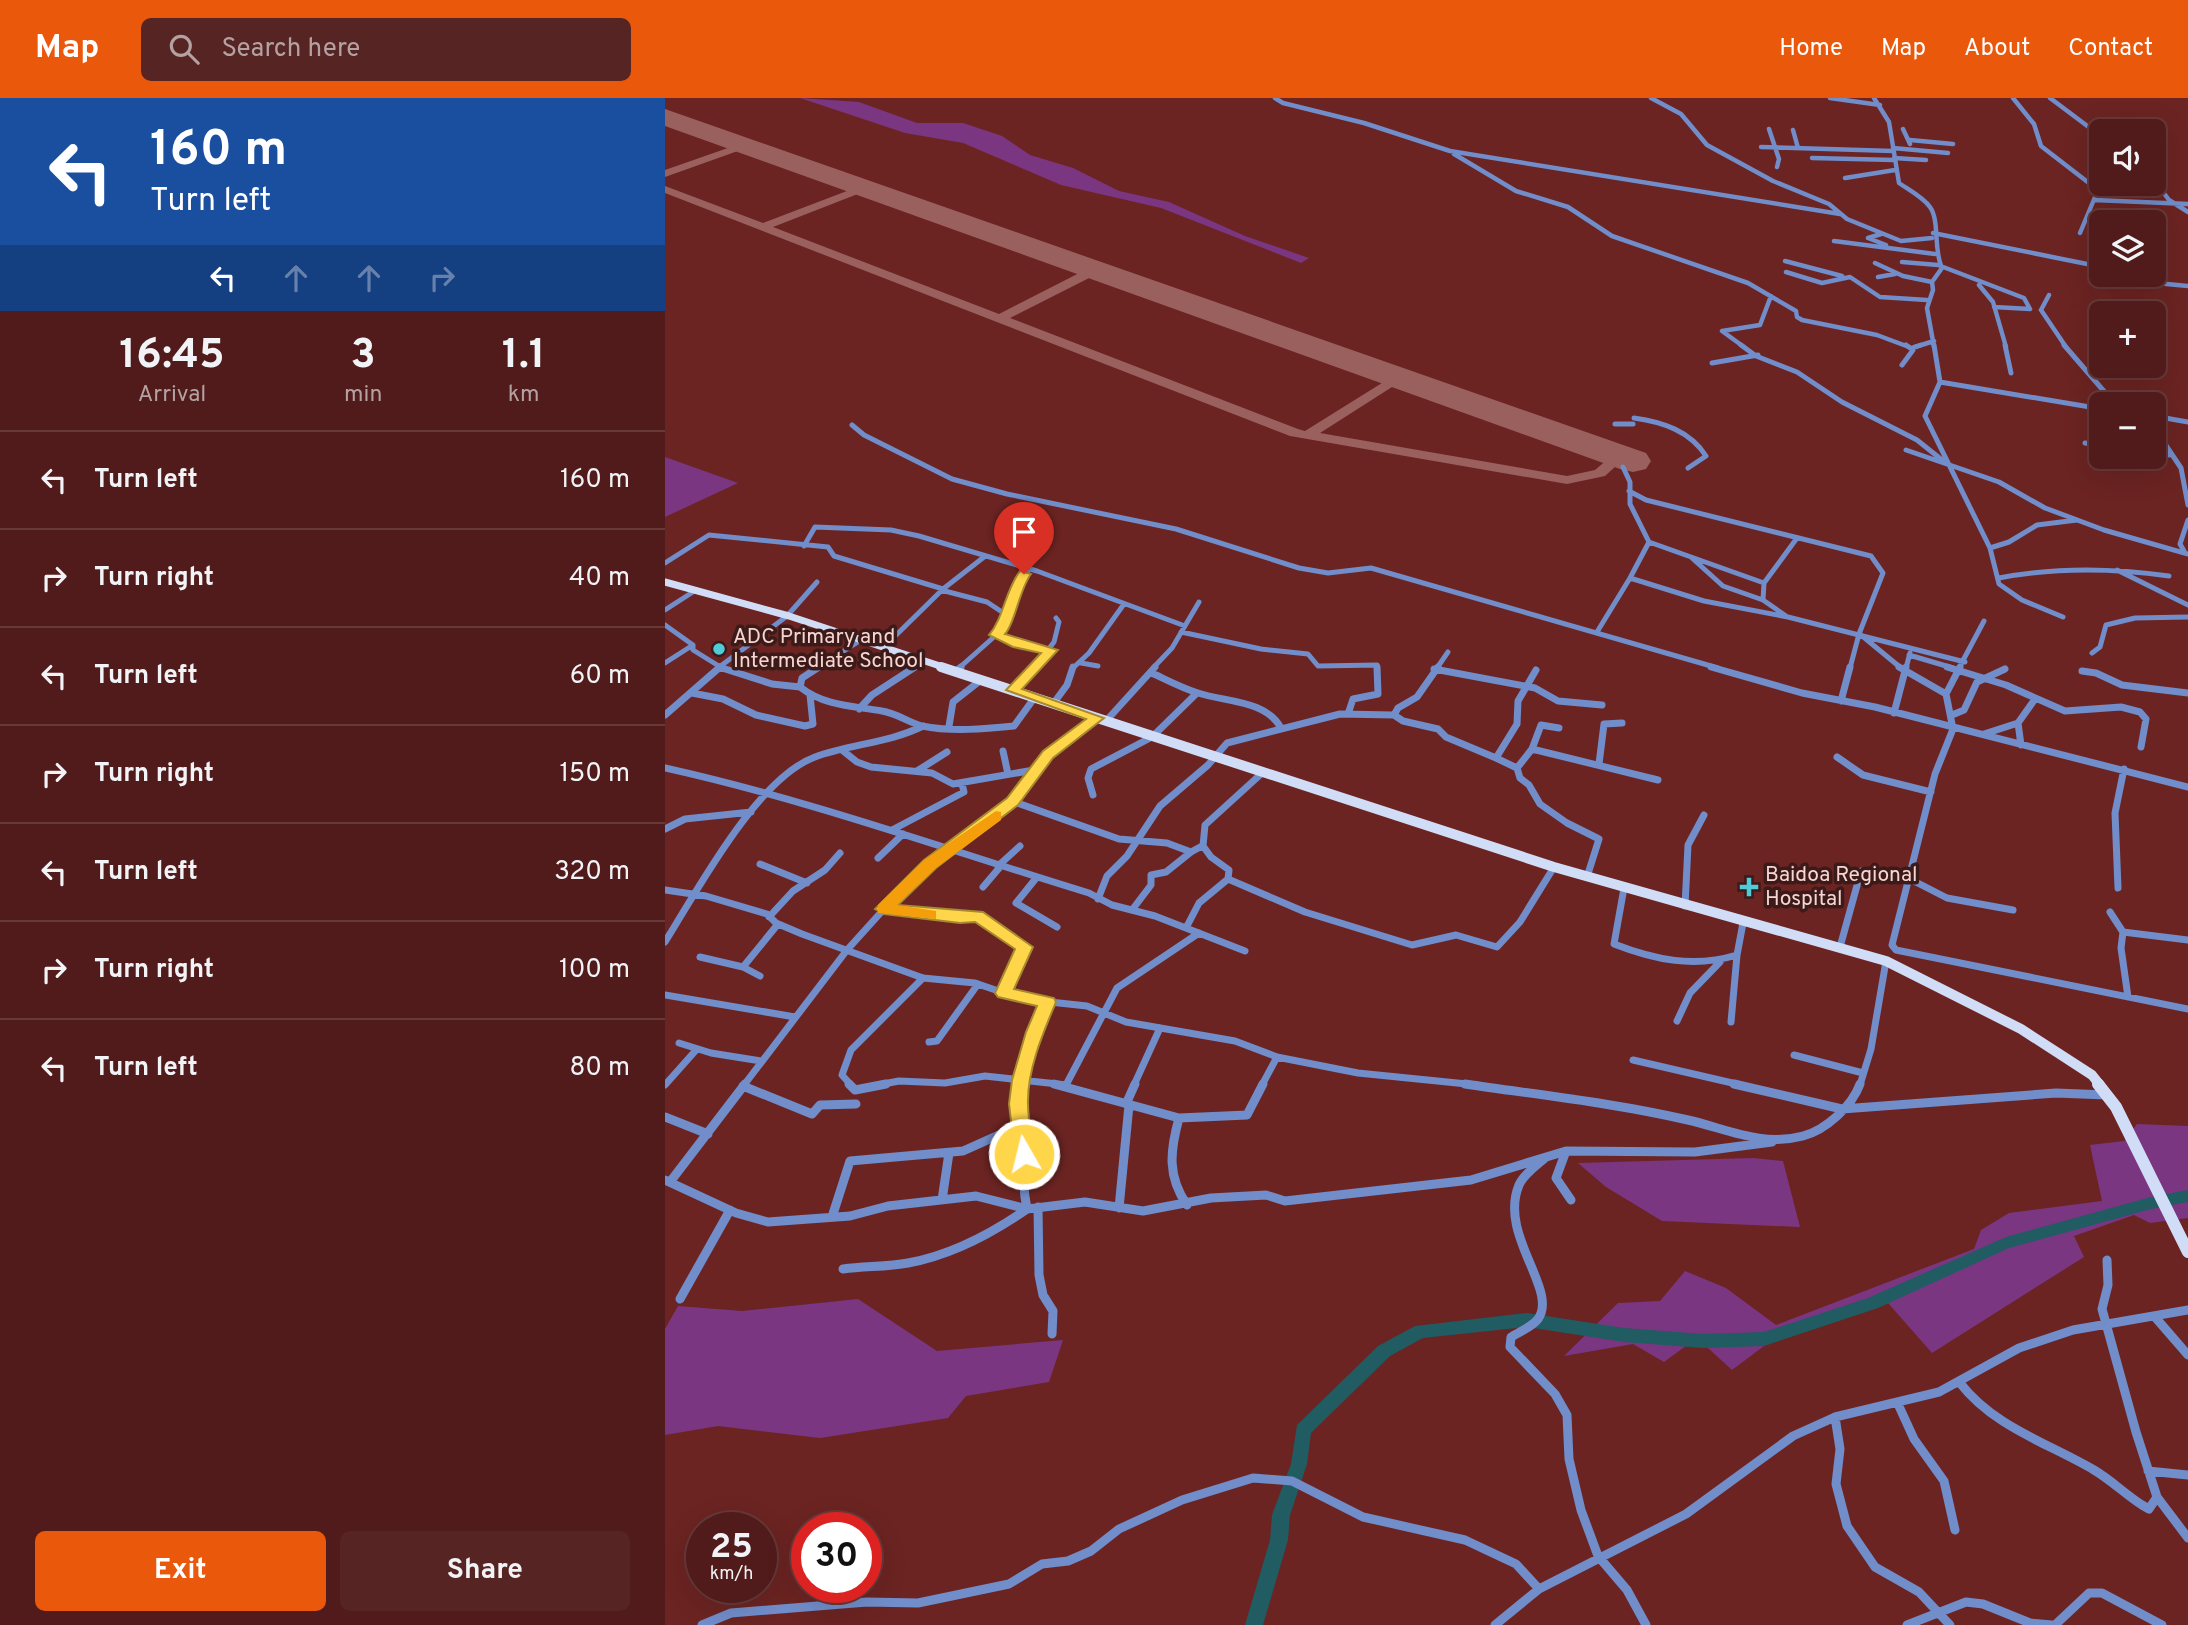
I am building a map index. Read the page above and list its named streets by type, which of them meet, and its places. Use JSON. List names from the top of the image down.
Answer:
{
  "places": {
    "other": ["ADC Primary and Intermediate School"],
    "health": ["Baidoa Regional Hospital"]
  },
  "page": {
    "header": "Map",
    "search": "Search here",
    "nav": [
      "Home",
      "Map",
      "About",
      "Contact"
    ],
    "turn": ["160 m", "Turn left"],
    "map_buttons": ["+", "−"],
    "eta": [
      "16:45",
      "Arrival",
      "3",
      "min",
      "1.1",
      "km"
    ],
    "list": [
      {
        "name": "Turn left",
        "value": "160 m"
      },
      {
        "name": "Turn right",
        "value": "40 m"
      },
      {
        "name": "Turn left",
        "value": "60 m"
      },
      {
        "name": "Turn right",
        "value": "150 m"
      },
      {
        "name": "Turn left",
        "value": "320 m"
      },
      {
        "name": "Turn right",
        "value": "100 m"
      },
      {
        "name": "Turn left",
        "value": "80 m"
      }
    ],
    "speed": "25 km/h",
    "limit": "30",
    "buttons": ["Exit", "Share"]
  }
}
